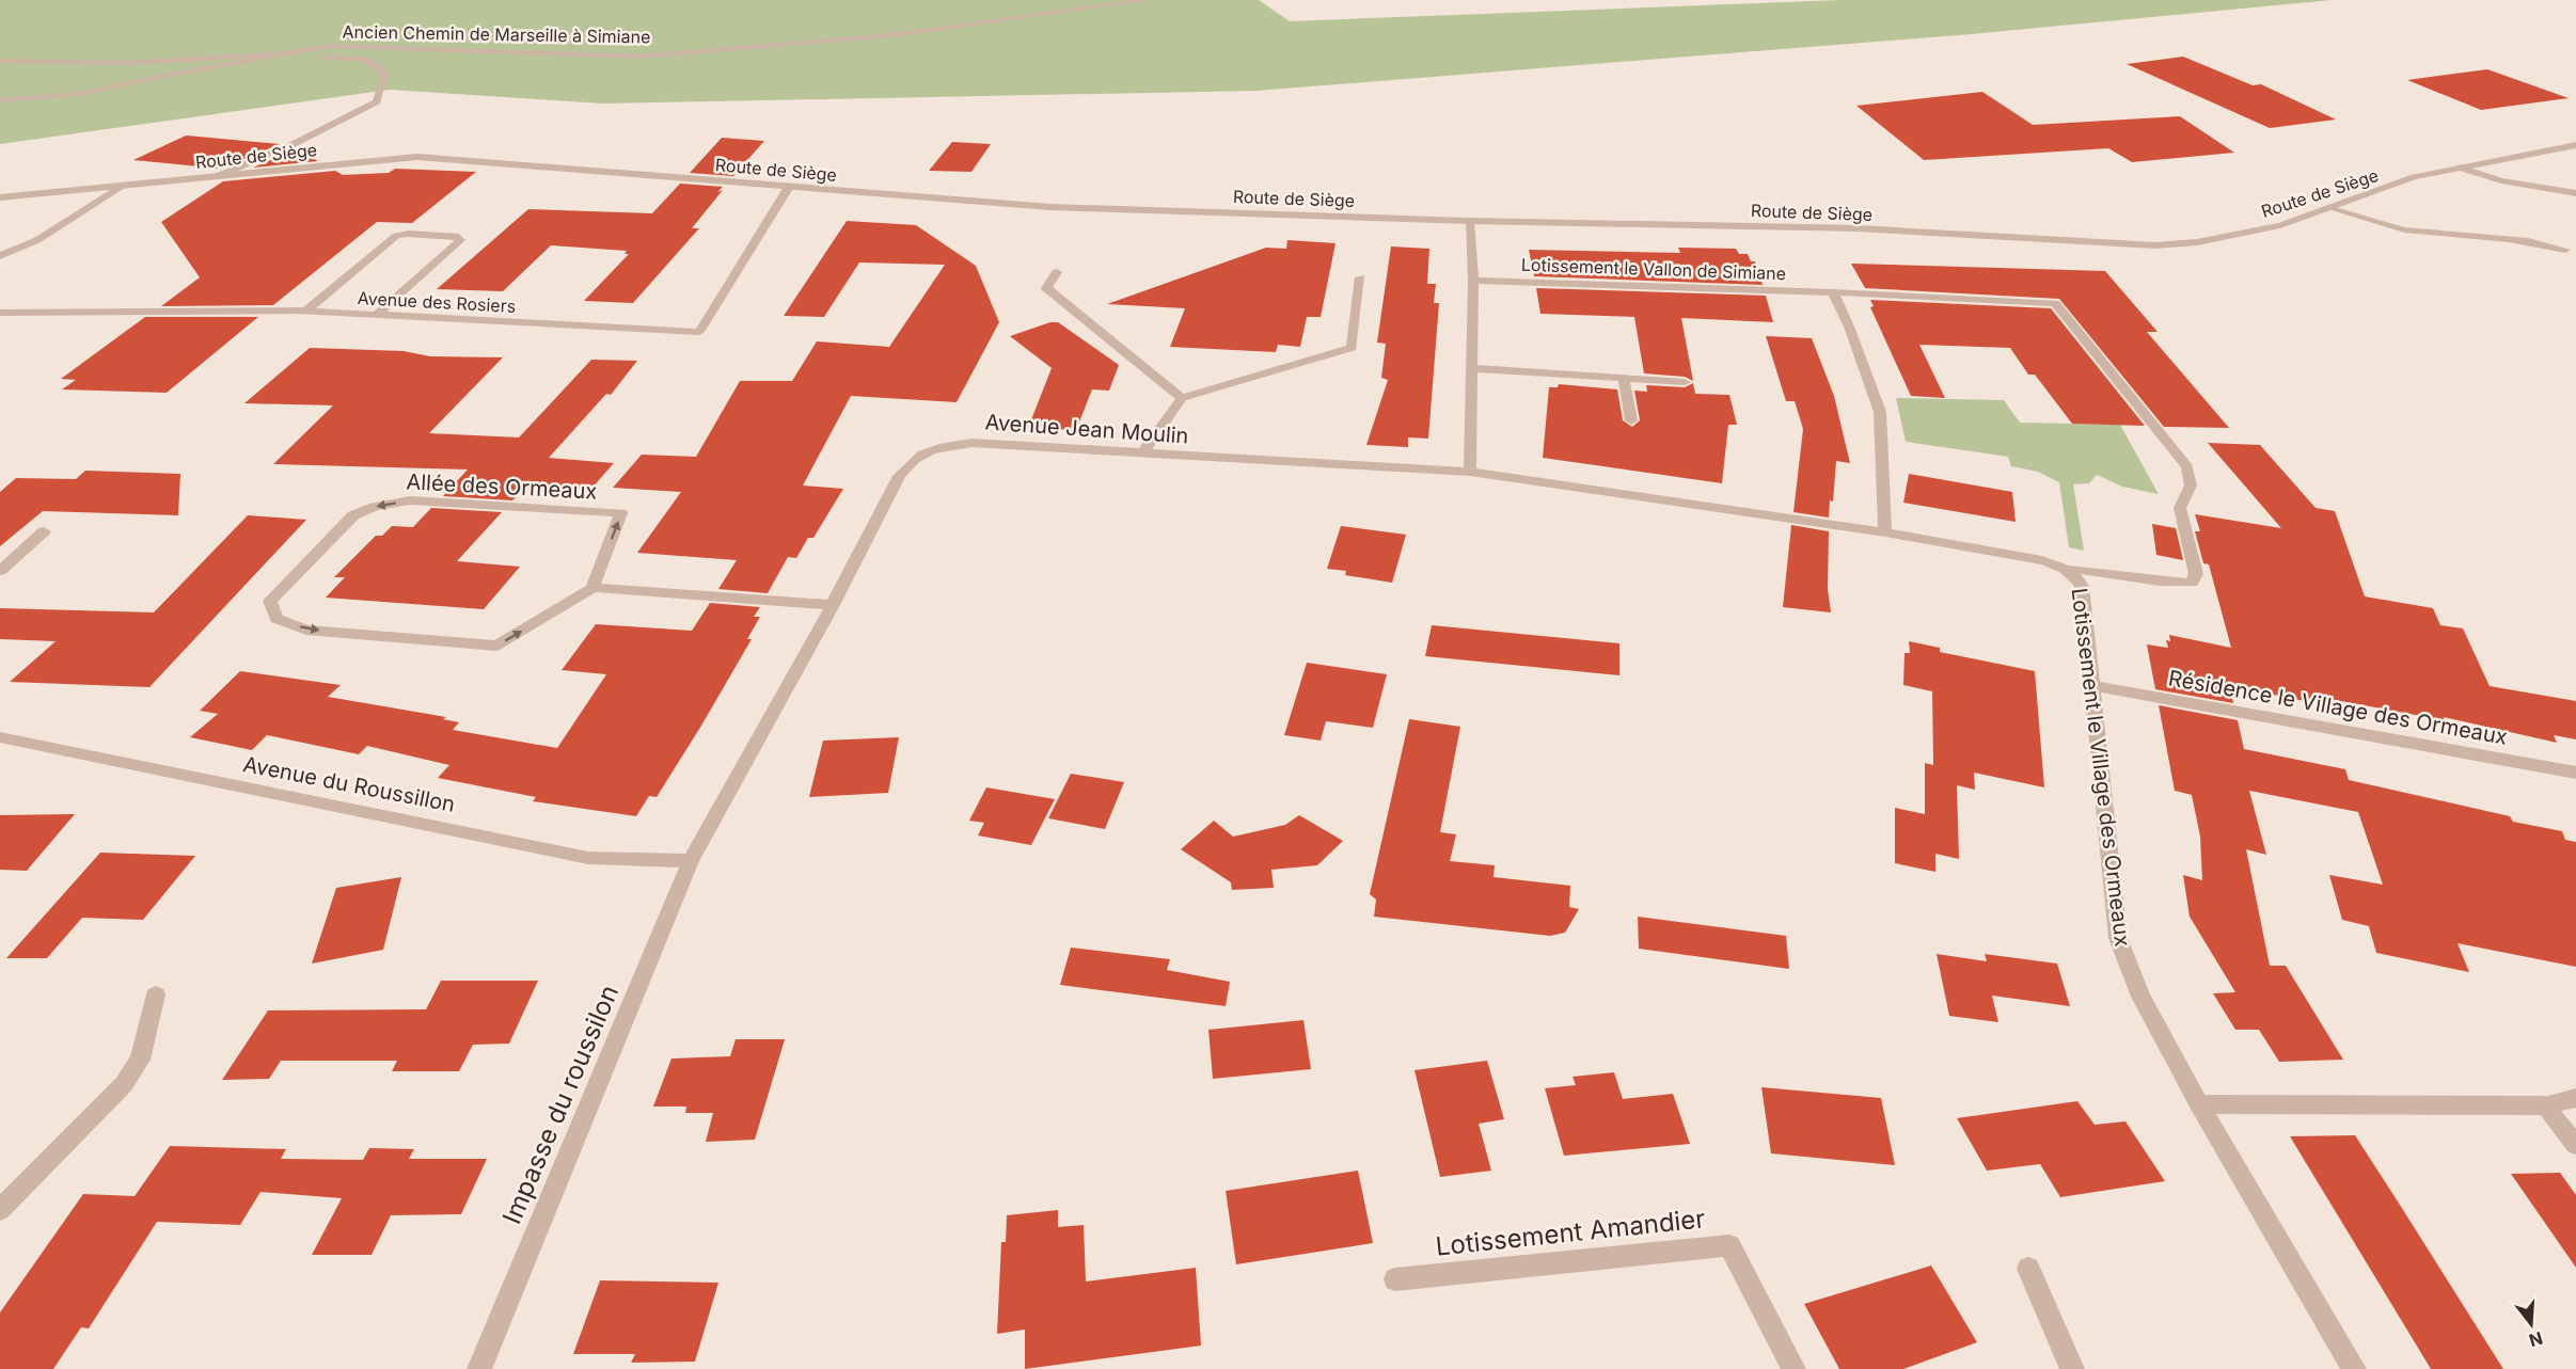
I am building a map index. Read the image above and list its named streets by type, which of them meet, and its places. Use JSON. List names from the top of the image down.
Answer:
{
  "streets": {
    "street": [
      "Ancien Chemin de Marseille à Simiane",
      "Route de Siège",
      "Lotissement le Vallon de Simiane",
      "Avenue des Rosiers",
      "Avenue Jean Moulin",
      "Allée des Ormeaux",
      "Résidence le Village des Ormeaux",
      "Lotissement le Village des Ormeaux",
      "Avenue du Roussillon",
      "Impasse du roussilon",
      "Lotissement Amandier"
    ]
  },
  "crossings": [
    ["Route de Siège", "Avenue des Rosiers"],
    ["Lotissement le Vallon de Simiane", "Avenue Jean Moulin"],
    ["Lotissement le Vallon de Simiane", "Lotissement le Village des Ormeaux"],
    ["Avenue Jean Moulin", "Lotissement le Village des Ormeaux"],
    ["Avenue Jean Moulin", "Avenue du Roussillon"],
    ["Avenue Jean Moulin", "Impasse du roussilon"],
    ["Résidence le Village des Ormeaux", "Lotissement le Village des Ormeaux"],
    ["Avenue du Roussillon", "Impasse du roussilon"]
  ],
  "north": "bottom"
}
